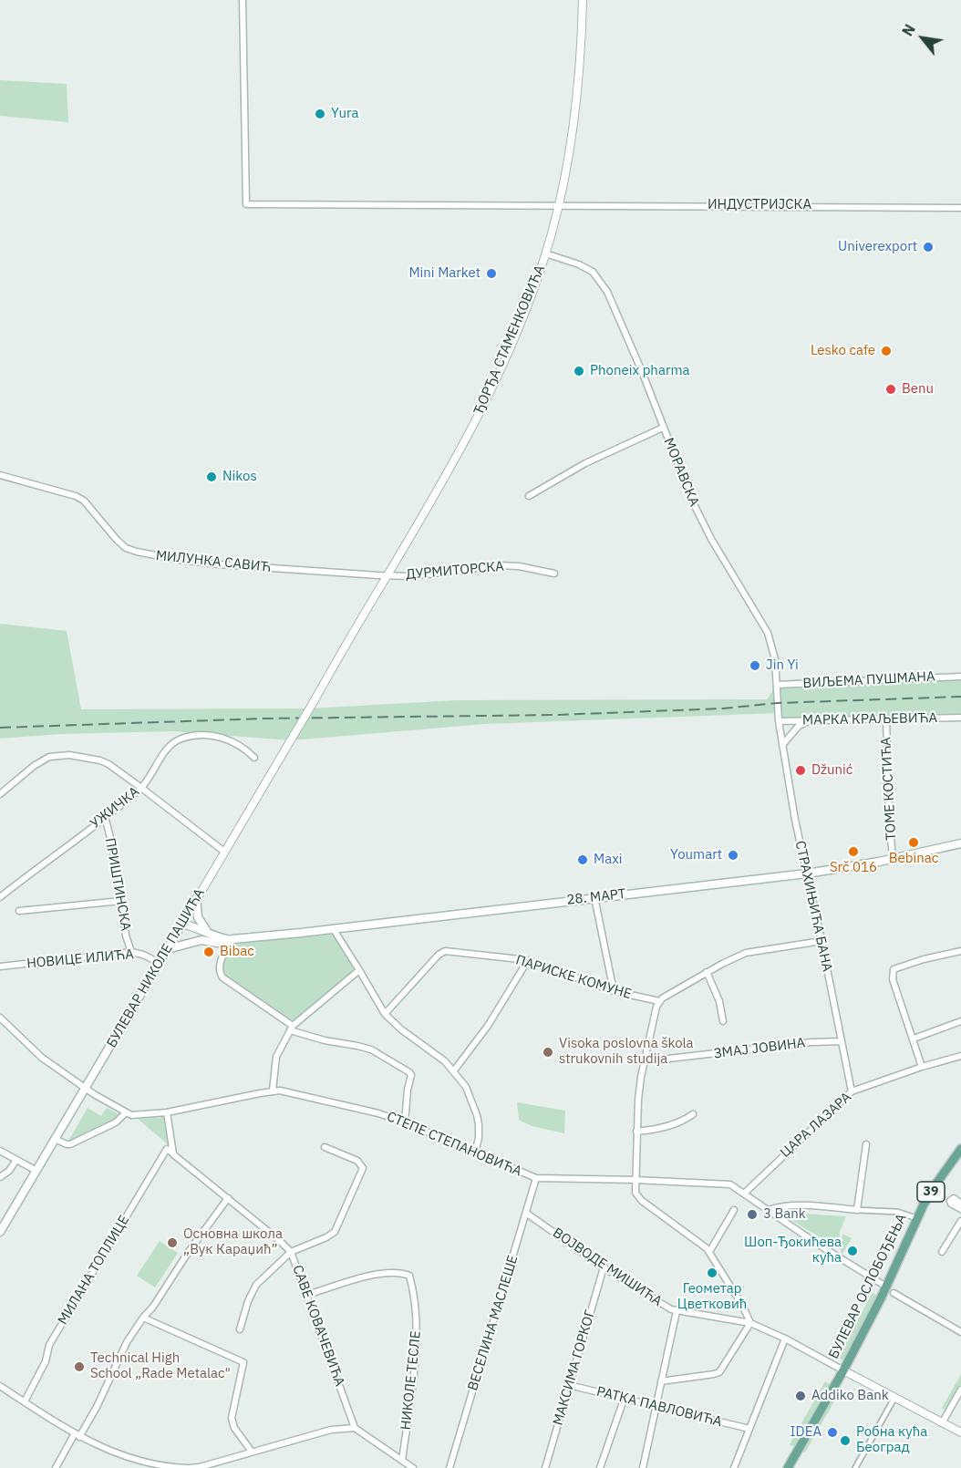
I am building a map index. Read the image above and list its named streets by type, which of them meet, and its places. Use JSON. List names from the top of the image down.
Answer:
{
  "streets": {
    "main road": [
      "28. МАРТ",
      "БУЛЕВАР НИКОЛЕ ПАШИЋА",
      "39",
      "БУЛЕВАР ОСЛОБОЂЕЊА"
    ],
    "street": [
      "ИНДУСТРИЈСКА",
      "ЂОРЂА СТАМЕНКОВИЋА",
      "МОРАВСКА",
      "МИЛУНКА САВИЋ",
      "ДУРМИТОРСКА",
      "ВИЉЕМА ПУШМАНА",
      "МАРКА КРАЉЕВИЋА",
      "ТОМЕ КОСТИЋА",
      "УЖИЧКА",
      "ПРИШТИНСКА",
      "СТРАХИЊИЋА БАНА",
      "НОВИЦЕ ИЛИЋА",
      "ПАРИСКЕ КОМУНЕ",
      "ЗМАЈ ЈОВИНА",
      "ЦАРА ЛАЗАРА",
      "СТЕПЕ СТЕПАНОВИЋА",
      "ВОЈВОДЕ МИШИЋА",
      "МИЛАНА ТОПЛИЦЕ",
      "ВЕСЕЛИНА МАСЛЕШЕ",
      "САВЕ КОВАЧЕВИЋА",
      "МАКСИМА ГОРКОГ",
      "НИКОЛЕ ТЕСЛЕ",
      "РАТКА ПАВЛОВИЋА"
    ]
  },
  "crossings": [
    ["ИНДУСТРИЈСКА", "ЂОРЂА СТАМЕНКОВИЋА"],
    ["ЂОРЂА СТАМЕНКОВИЋА", "МОРАВСКА"],
    ["ЂОРЂА СТАМЕНКОВИЋА", "МИЛУНКА САВИЋ"],
    ["ЂОРЂА СТАМЕНКОВИЋА", "ДУРМИТОРСКА"],
    ["ЂОРЂА СТАМЕНКОВИЋА", "БУЛЕВАР НИКОЛЕ ПАШИЋА"],
    ["МОРАВСКА", "ВИЉЕМА ПУШМАНА"],
    ["МОРАВСКА", "МАРКА КРАЉЕВИЋА"],
    ["МОРАВСКА", "СТРАХИЊИЋА БАНА"],
    ["МИЛУНКА САВИЋ", "ДУРМИТОРСКА"],
    ["МАРКА КРАЉЕВИЋА", "ТОМЕ КОСТИЋА"],
    ["МАРКА КРАЉЕВИЋА", "СТРАХИЊИЋА БАНА"],
    ["ТОМЕ КОСТИЋА", "28. МАРТ"],
    ["УЖИЧКА", "ПРИШТИНСКА"],
    ["ПРИШТИНСКА", "НОВИЦЕ ИЛИЋА"],
    ["28. МАРТ", "СТРАХИЊИЋА БАНА"],
    ["28. МАРТ", "БУЛЕВАР НИКОЛЕ ПАШИЋА"],
    ["СТРАХИЊИЋА БАНА", "ЗМАЈ ЈОВИНА"],
    ["СТРАХИЊИЋА БАНА", "ЦАРА ЛАЗАРА"],
    ["НОВИЦЕ ИЛИЋА", "БУЛЕВАР НИКОЛЕ ПАШИЋА"],
    ["ЦАРА ЛАЗАРА", "СТЕПЕ СТЕПАНОВИЋА"],
    ["СТЕПЕ СТЕПАНОВИЋА", "ВЕСЕЛИНА МАСЛЕШЕ"],
    ["ВОЈВОДЕ МИШИЋА", "БУЛЕВАР ОСЛОБОЂЕЊА"],
    ["ВОЈВОДЕ МИШИЋА", "ВЕСЕЛИНА МАСЛЕШЕ"],
    ["ВОЈВОДЕ МИШИЋА", "МАКСИМА ГОРКОГ"],
    ["МИЛАНА ТОПЛИЦЕ", "САВЕ КОВАЧЕВИЋА"],
    ["САВЕ КОВАЧЕВИЋА", "НИКОЛЕ ТЕСЛЕ"],
    ["МАКСИМА ГОРКОГ", "РАТКА ПАВЛОВИЋА"]
  ],
  "places": [
    "Yura",
    "Univerexport",
    "Mini Market",
    "Lesko cafe",
    "Phoneix pharma",
    "Benu",
    "Nikos",
    "Jin Yi",
    "Džunić",
    "Bebinac",
    "Srč 016",
    "Youmart",
    "Maxi",
    "Bibac",
    "Visoka poslovna škola strukovnih studija",
    "3 Bank",
    "Основна школа „Вук Караџић”",
    "Шоп-Ђокићева кућа",
    "Геометар Цветковић",
    "Technical High School „Rade Metalac\"",
    "Addiko Bank",
    "IDEA",
    "Робна кућа Београд"
  ],
  "north": "top left"
}
